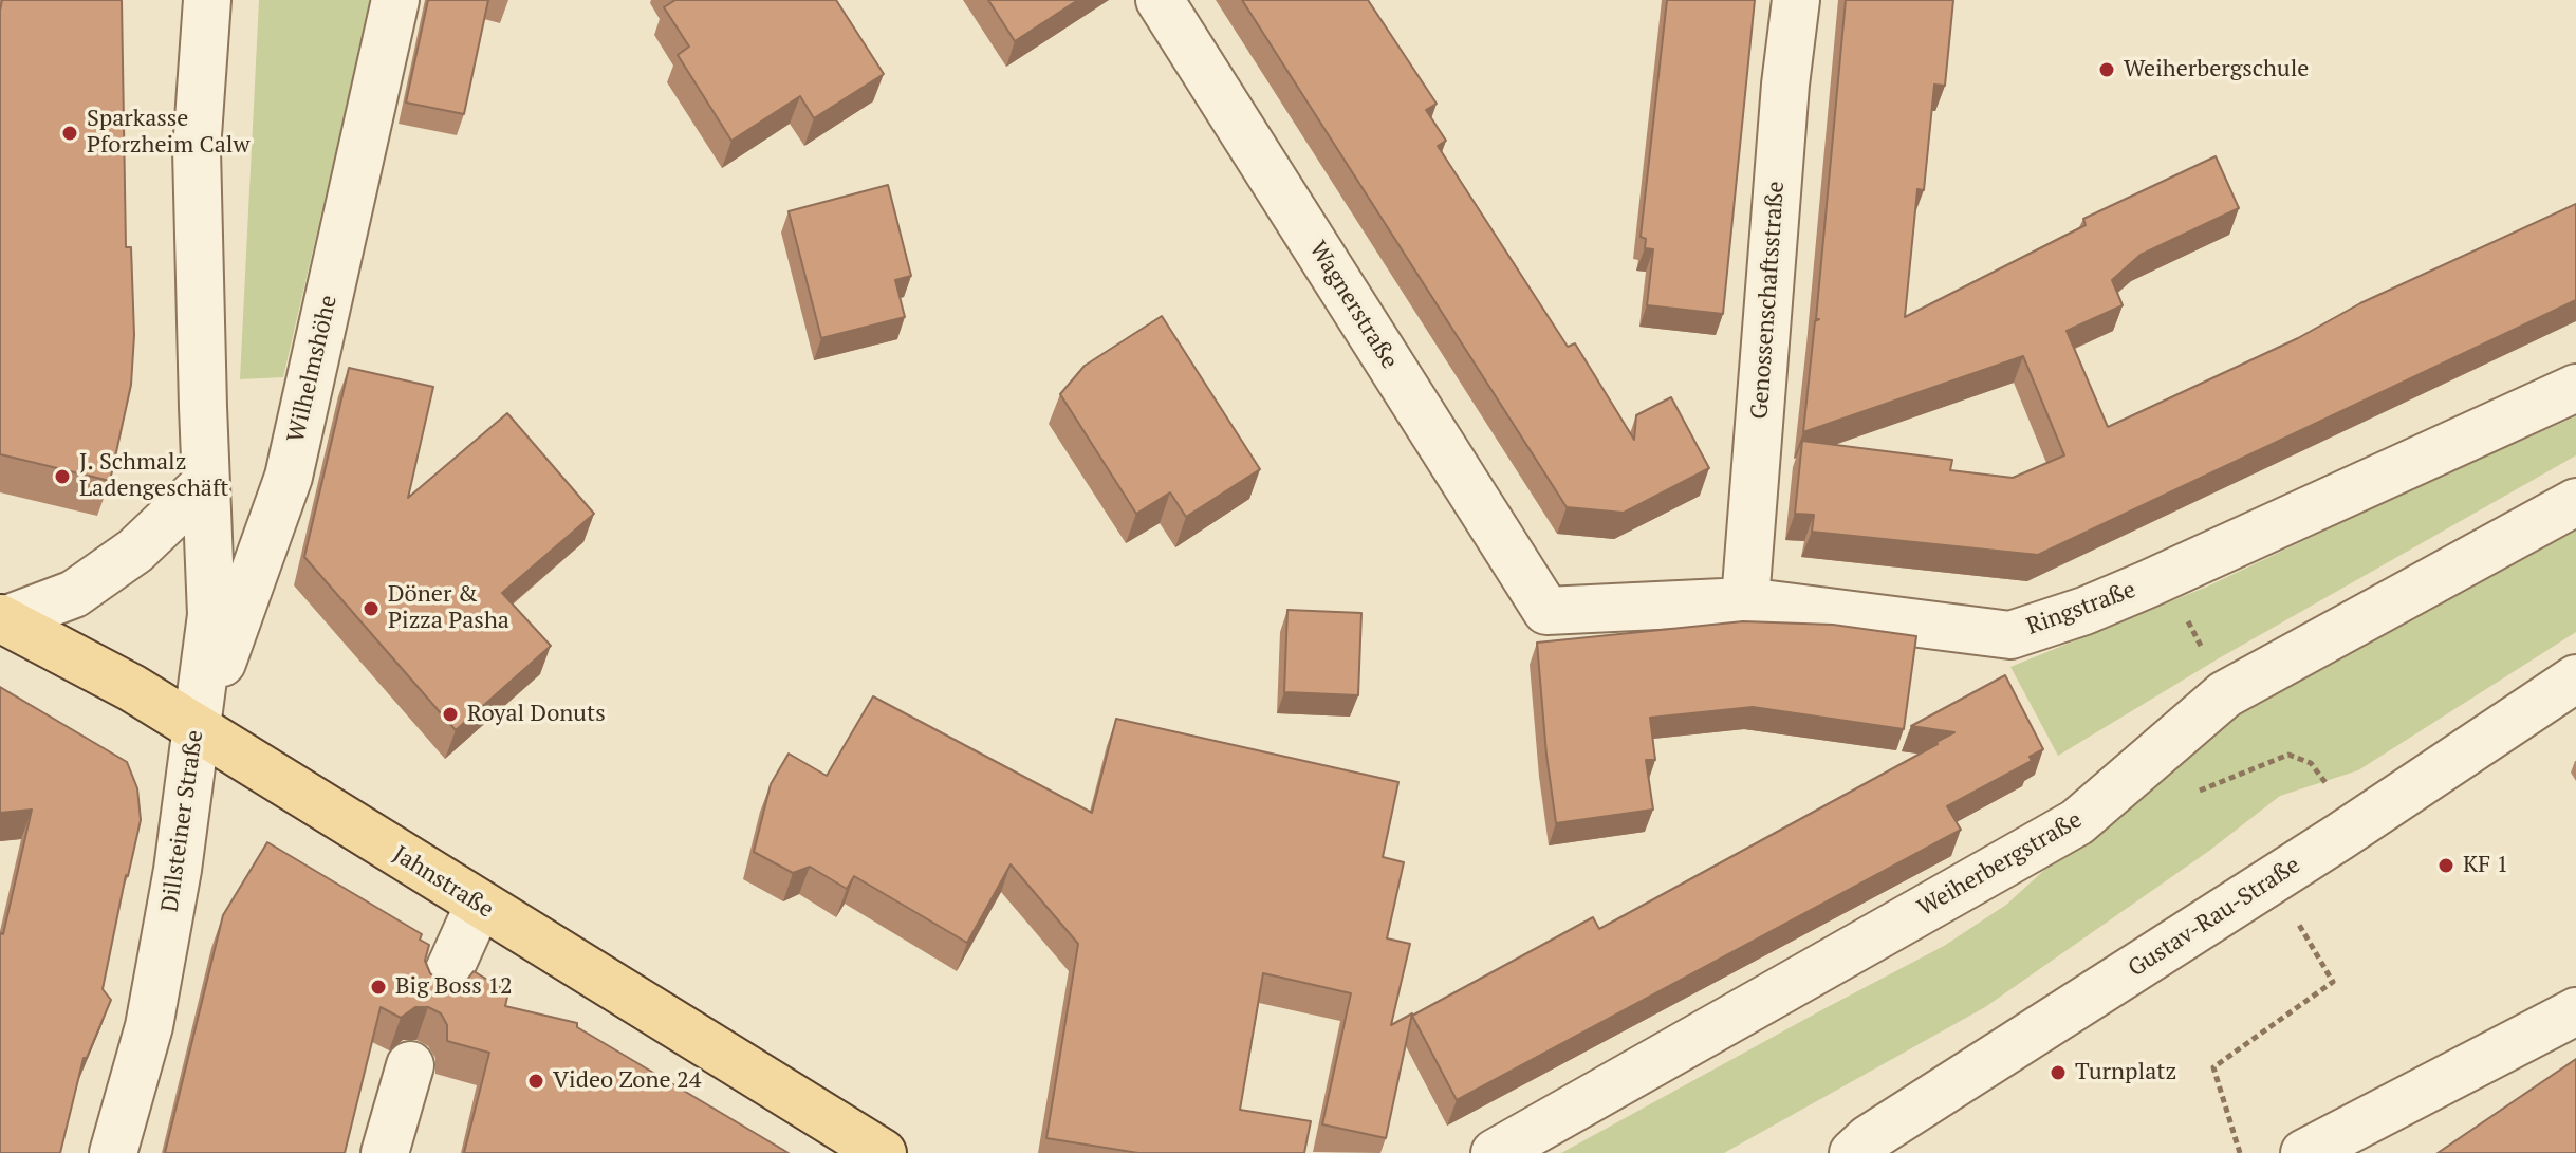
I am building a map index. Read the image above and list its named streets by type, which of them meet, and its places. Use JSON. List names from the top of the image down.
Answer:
{
  "streets": {
    "main road": ["Jahnstraße"],
    "street": [
      "Genossenschaftsstraße",
      "Wagnerstraße",
      "Wilhelmshöhe",
      "Ringstraße",
      "Dillsteiner Straße",
      "Weiherbergstraße",
      "Gustav-Rau-Straße"
    ]
  },
  "crossings": [
    ["Genossenschaftsstraße", "Ringstraße"],
    ["Wagnerstraße", "Ringstraße"],
    ["Wilhelmshöhe", "Dillsteiner Straße"],
    ["Wilhelmshöhe", "Jahnstraße"],
    ["Dillsteiner Straße", "Jahnstraße"]
  ],
  "places": [
    "Weiherbergschule",
    "Sparkasse Pforzheim Calw",
    "J. Schmalz Ladengeschäft",
    "Döner & Pizza Pasha",
    "Royal Donuts",
    "KF 1",
    "Big Boss 12",
    "Turnplatz",
    "Video Zone 24"
  ]
}
